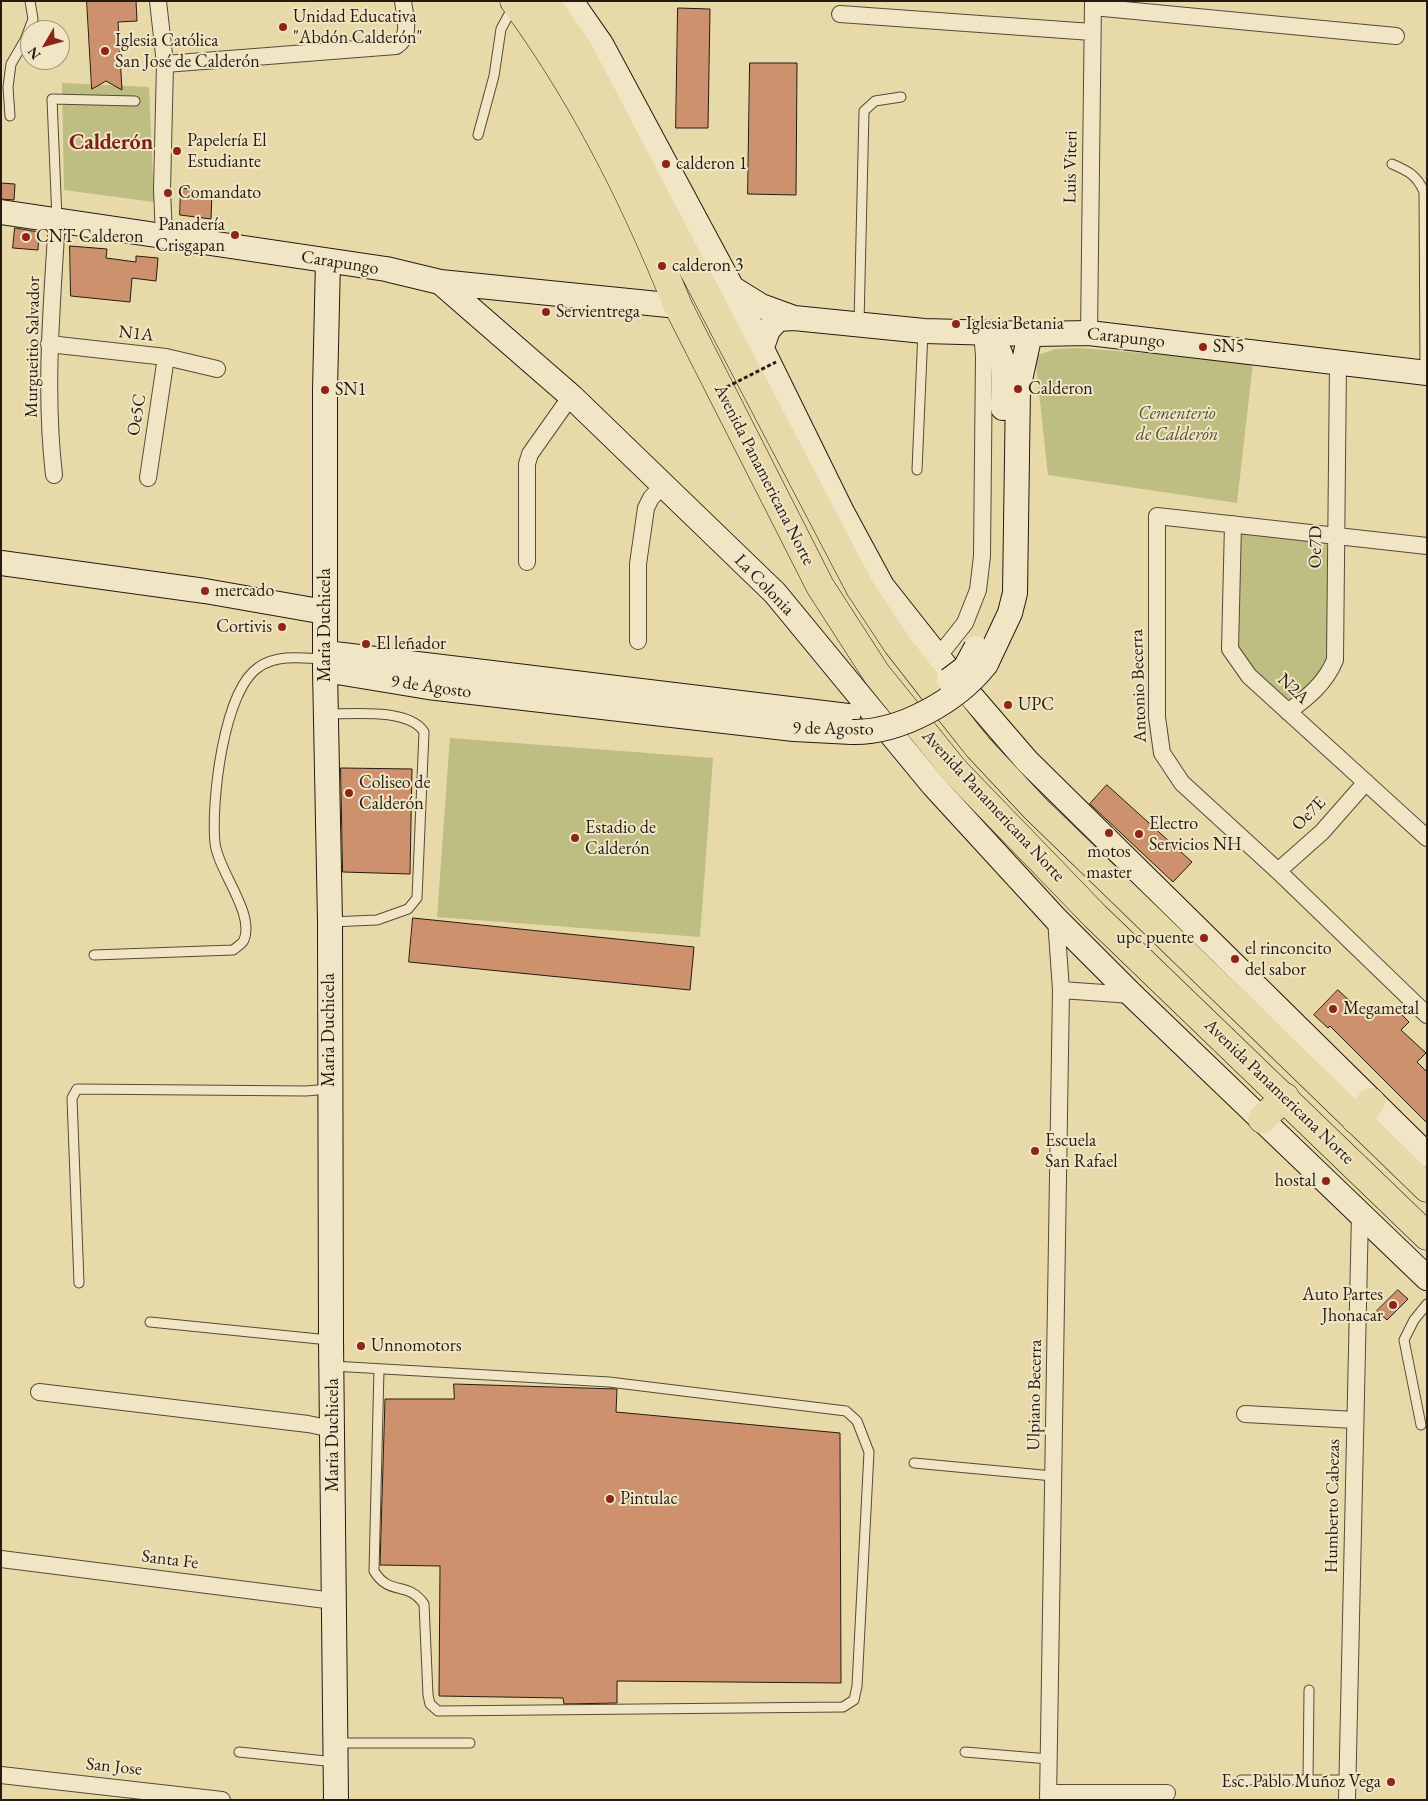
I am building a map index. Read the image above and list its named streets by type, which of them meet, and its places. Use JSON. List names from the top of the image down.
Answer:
{
  "streets": {
    "highway": ["Avenida Panamericana Norte"],
    "main road": [
      "Carapungo",
      "La Colonia",
      "Maria Duchicela",
      "9 de Agosto"
    ],
    "street": [
      "Luis Viteri",
      "N1A",
      "Murgueitio Salvador",
      "Oe5C",
      "Oe7D",
      "Antonio Becerra",
      "N2A",
      "Oe7E",
      "Ulpiano Becerra",
      "Humberto Cabezas",
      "Santa Fe",
      "San Jose"
    ]
  },
  "crossings": [
    ["Luis Viteri", "Carapungo"],
    ["Carapungo", "Murgueitio Salvador"],
    ["Carapungo", "Avenida Panamericana Norte"],
    ["Carapungo", "Oe7D"],
    ["Carapungo", "La Colonia"],
    ["Carapungo", "Maria Duchicela"],
    ["Carapungo", "9 de Agosto"],
    ["N1A", "Murgueitio Salvador"],
    ["N1A", "Oe5C"],
    ["Avenida Panamericana Norte", "La Colonia"],
    ["Avenida Panamericana Norte", "Ulpiano Becerra"],
    ["Avenida Panamericana Norte", "Humberto Cabezas"],
    ["Oe7D", "Antonio Becerra"],
    ["Oe7D", "N2A"],
    ["La Colonia", "Ulpiano Becerra"],
    ["Maria Duchicela", "9 de Agosto"],
    ["Maria Duchicela", "Santa Fe"],
    ["Antonio Becerra", "N2A"],
    ["Antonio Becerra", "Oe7E"],
    ["N2A", "Oe7E"]
  ],
  "districts": ["Calderón"],
  "parks": ["Cementerio de Calderón"],
  "places": [
    "Unidad Educativa \"Abdón Calderón\"",
    "Iglesia Católica San José de Calderón",
    "Papelería El Estudiante",
    "calderon 1",
    "Comandato",
    "Panadería Crisgapan",
    "CNT Calderon",
    "calderon 3",
    "Servientrega",
    "Iglesia Betania",
    "SN5",
    "Calderon",
    "SN1",
    "mercado",
    "Cortivis",
    "El leñador",
    "UPC",
    "Coliseo de Calderón",
    "motos master",
    "Electro Servicios NH",
    "Estadio de Calderón",
    "upc puente",
    "el rinconcito del sabor",
    "Megametal",
    "Escuela San Rafael",
    "hostal",
    "Auto Partes Jhonacar",
    "Unnomotors",
    "Pintulac",
    "Esc. Pablo Muñoz Vega"
  ],
  "north": "bottom left"
}
